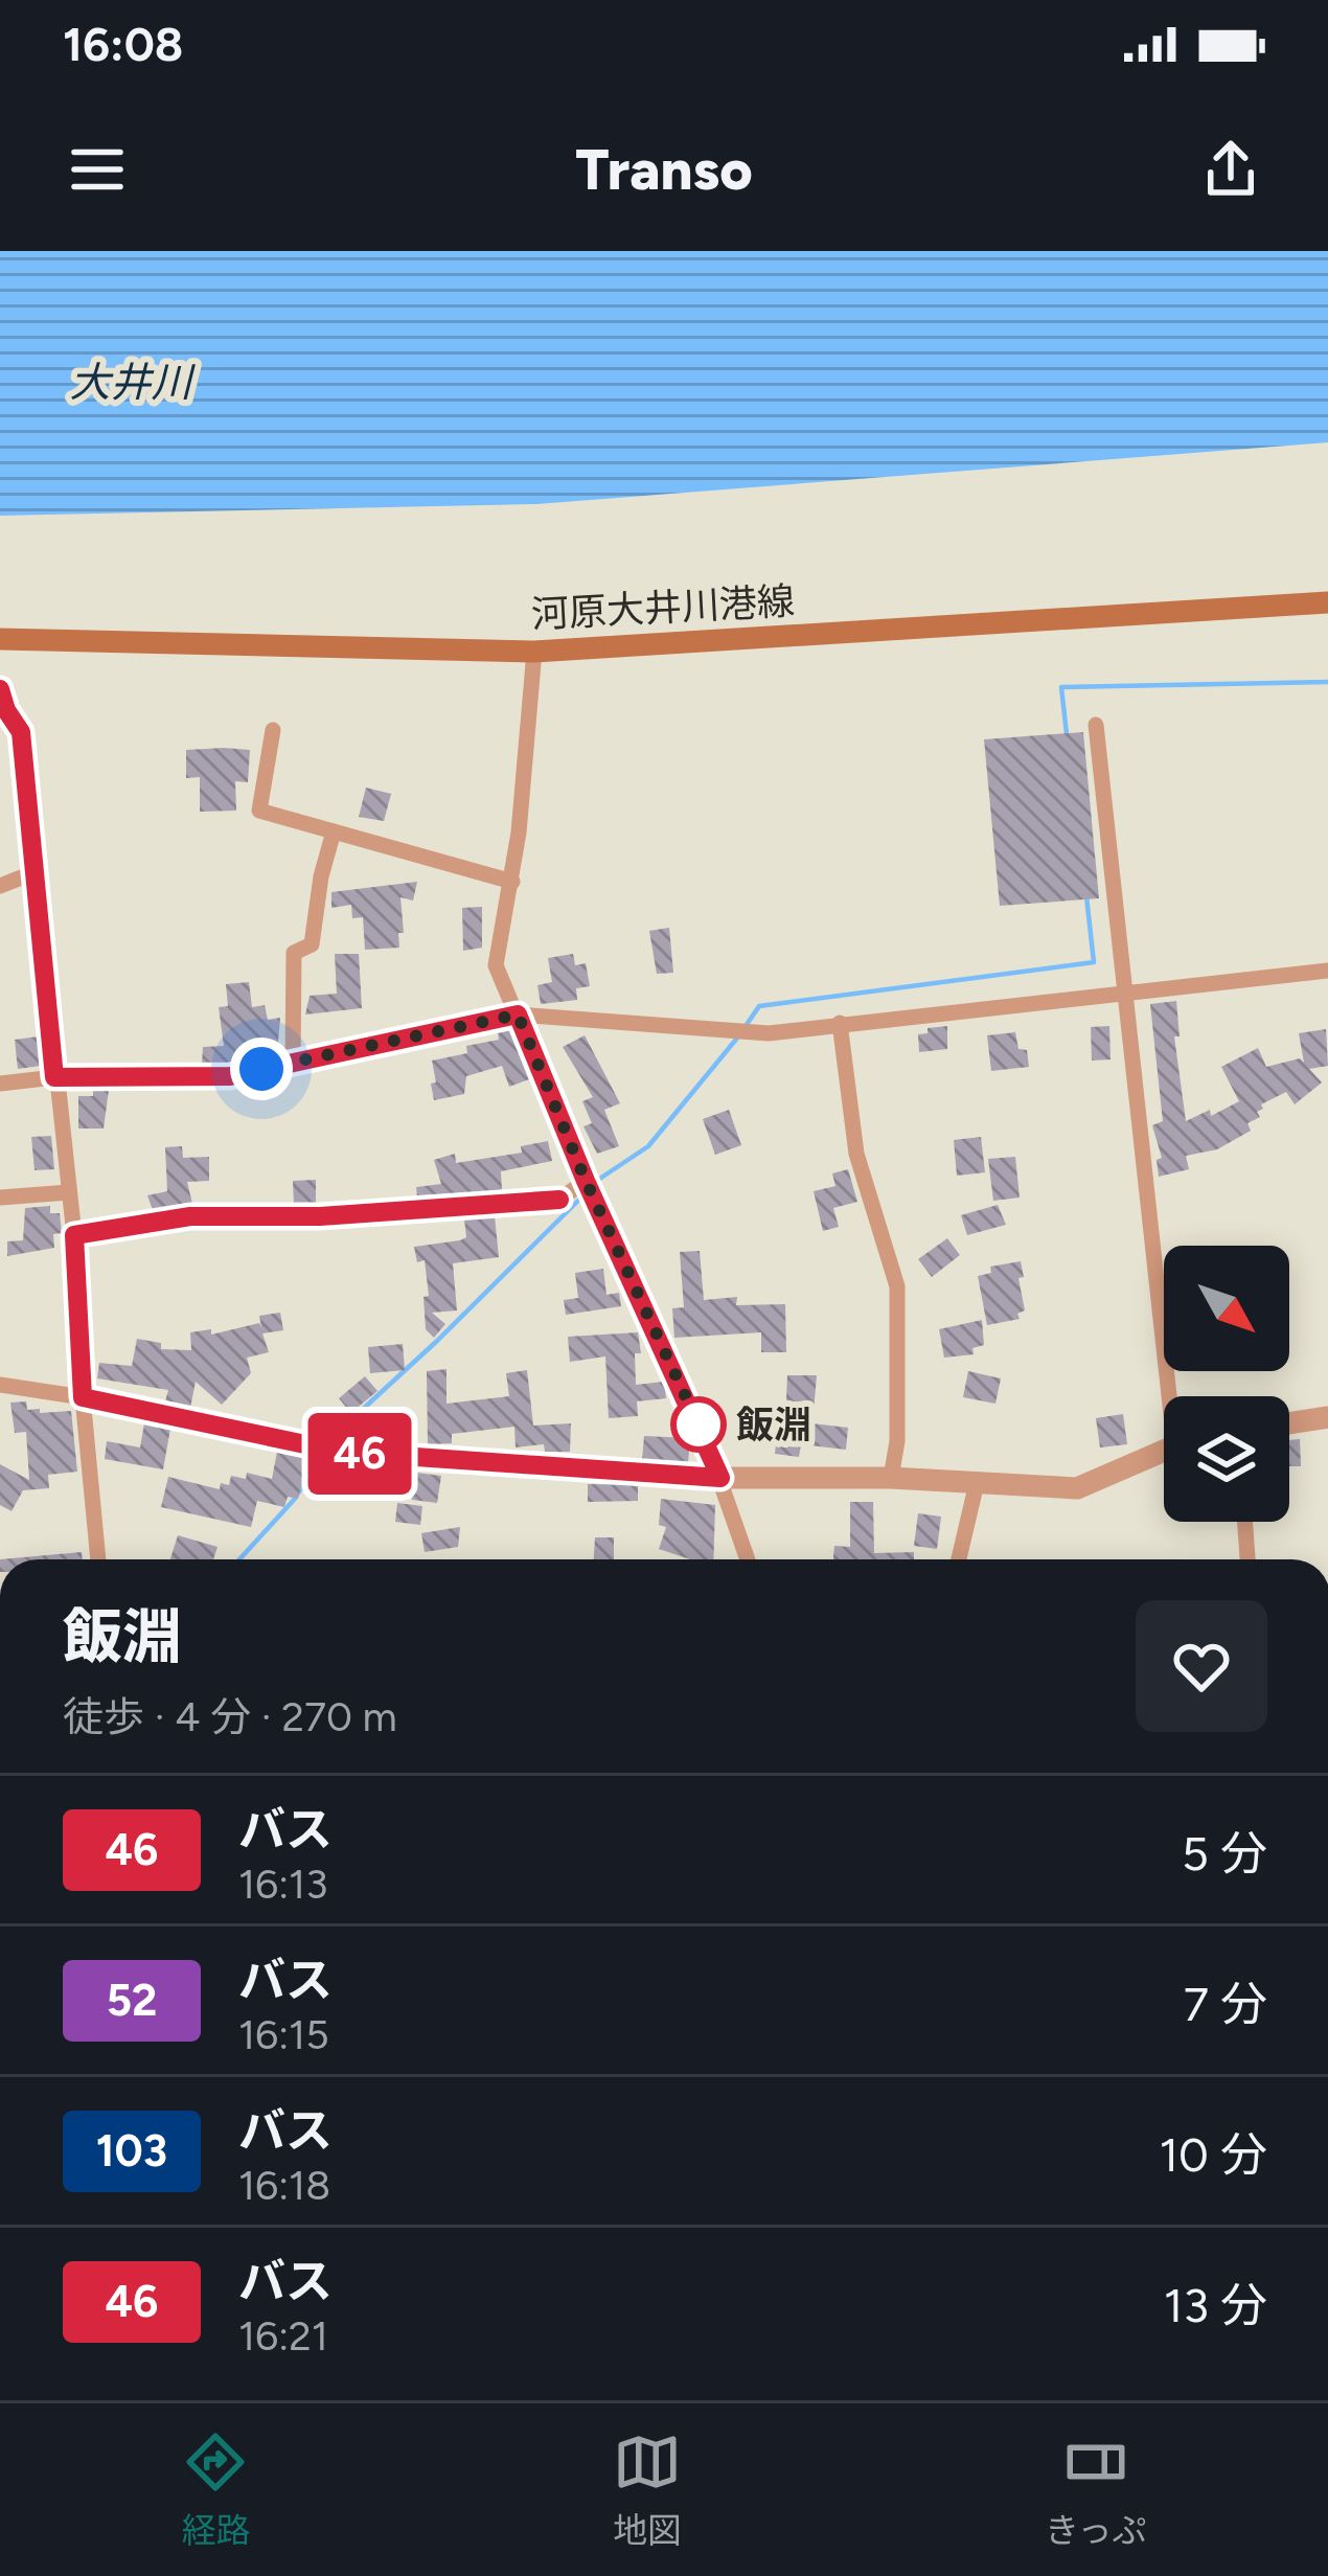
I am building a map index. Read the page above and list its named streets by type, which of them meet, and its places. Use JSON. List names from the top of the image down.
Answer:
{
  "streets": {
    "main road": ["河原大井川港線"]
  },
  "water": ["大井川"],
  "places": ["飯淵"],
  "lines": ["bus line 46"],
  "north": "bottom right",
  "page": {
    "status": "16:08",
    "header": "Transo",
    "on_map": "46",
    "heading": ["飯淵", "徒歩 · 4 分 · 270 m"],
    "list": [
      {
        "mark": "46",
        "name": "バス",
        "note": "16:13",
        "value": "5 分"
      },
      {
        "mark": "52",
        "name": "バス",
        "note": "16:15",
        "value": "7 分"
      },
      {
        "mark": "103",
        "name": "バス",
        "note": "16:18",
        "value": "10 分"
      },
      {
        "mark": "46",
        "name": "バス",
        "note": "16:21",
        "value": "13 分"
      }
    ],
    "tabs": ["経路", "地図", "きっぷ"]
  }
}
